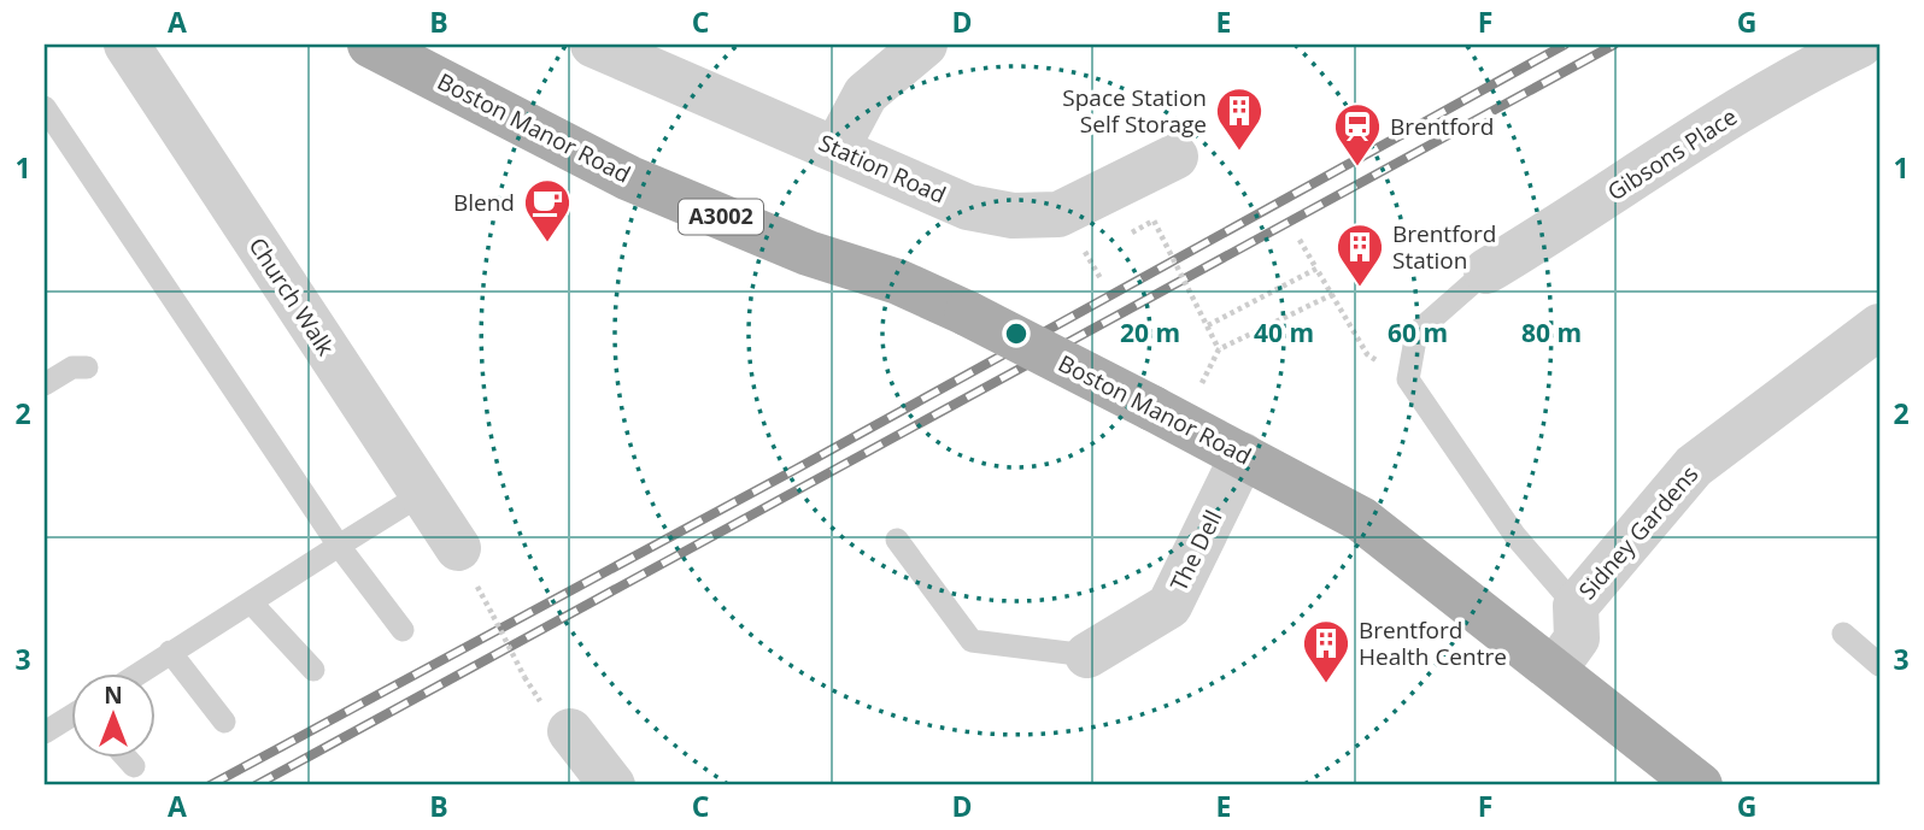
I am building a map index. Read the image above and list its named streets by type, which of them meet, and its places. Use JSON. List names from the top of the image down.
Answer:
{
  "streets": {
    "main road": ["Boston Manor Road", "A3002"],
    "street": [
      "Gibsons Place",
      "Station Road",
      "Church Walk",
      "Sidney Gardens",
      "The Dell"
    ]
  },
  "crossings": [
    ["Boston Manor Road", "Sidney Gardens"],
    ["Boston Manor Road", "The Dell"]
  ],
  "places": {
    "building": ["Space Station Self Storage", "Brentford Station", "Brentford Health Centre"],
    "station": ["Brentford"],
    "cafe": ["Blend"]
  },
  "north": "top",
  "grid": {
    "columns": [
      "A",
      "B",
      "C",
      "D",
      "E",
      "F",
      "G"
    ],
    "rows": ["1", "2", "3"]
  },
  "rings": [
    "20 m",
    "40 m",
    "60 m",
    "80 m"
  ]
}
